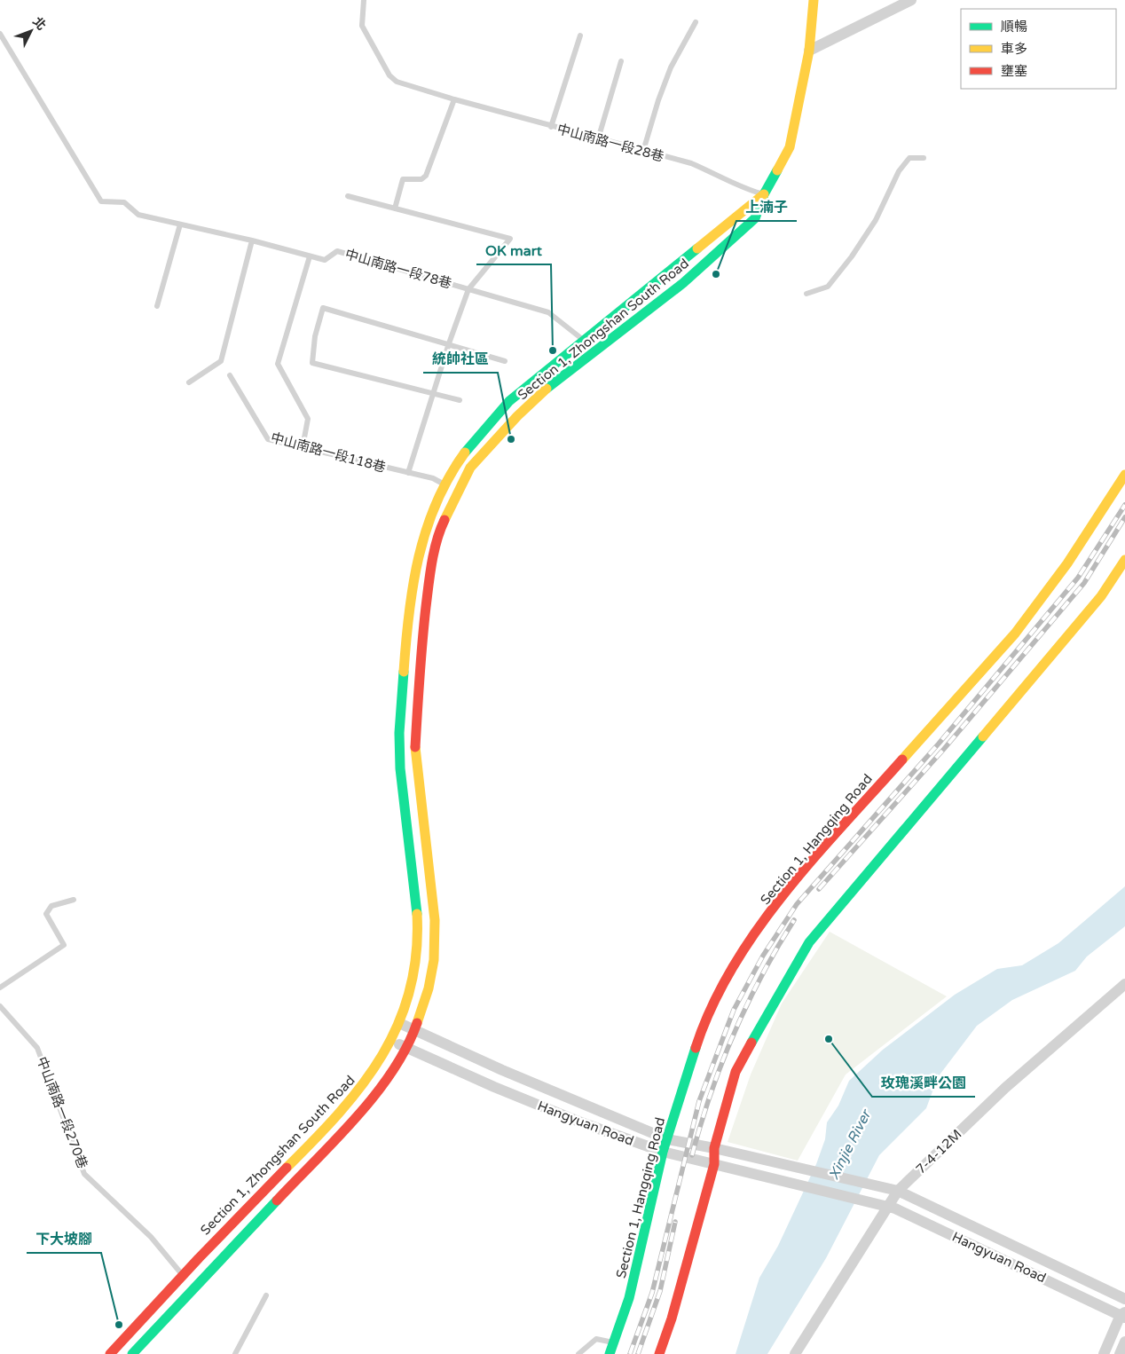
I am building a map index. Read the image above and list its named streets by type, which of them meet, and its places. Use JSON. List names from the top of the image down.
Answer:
{
  "streets": {
    "main road": ["Section 1, Zhongshan South Road", "Section 1, Hangqing Road"],
    "street": ["Hangyuan Road", "7-4-12M"],
    "lane": [
      "中山南路一段28巷",
      "中山南路一段78巷",
      "中山南路一段118巷",
      "中山南路一段270巷"
    ]
  },
  "crossings": [
    ["中山南路一段28巷", "Section 1, Zhongshan South Road"],
    ["中山南路一段78巷", "Section 1, Zhongshan South Road"],
    ["Section 1, Zhongshan South Road", "中山南路一段118巷"],
    ["Section 1, Zhongshan South Road", "中山南路一段270巷"],
    ["Section 1, Zhongshan South Road", "Hangyuan Road"],
    ["Section 1, Hangqing Road", "Hangyuan Road"],
    ["Hangyuan Road", "7-4-12M"]
  ],
  "water": ["Xinjie River"],
  "places": [
    "上湳子",
    "OK mart",
    "統帥社區",
    "玫瑰溪畔公園",
    "下大坡腳"
  ],
  "legend": ["順暢", "車多", "壅塞"],
  "north": "top right"
}
